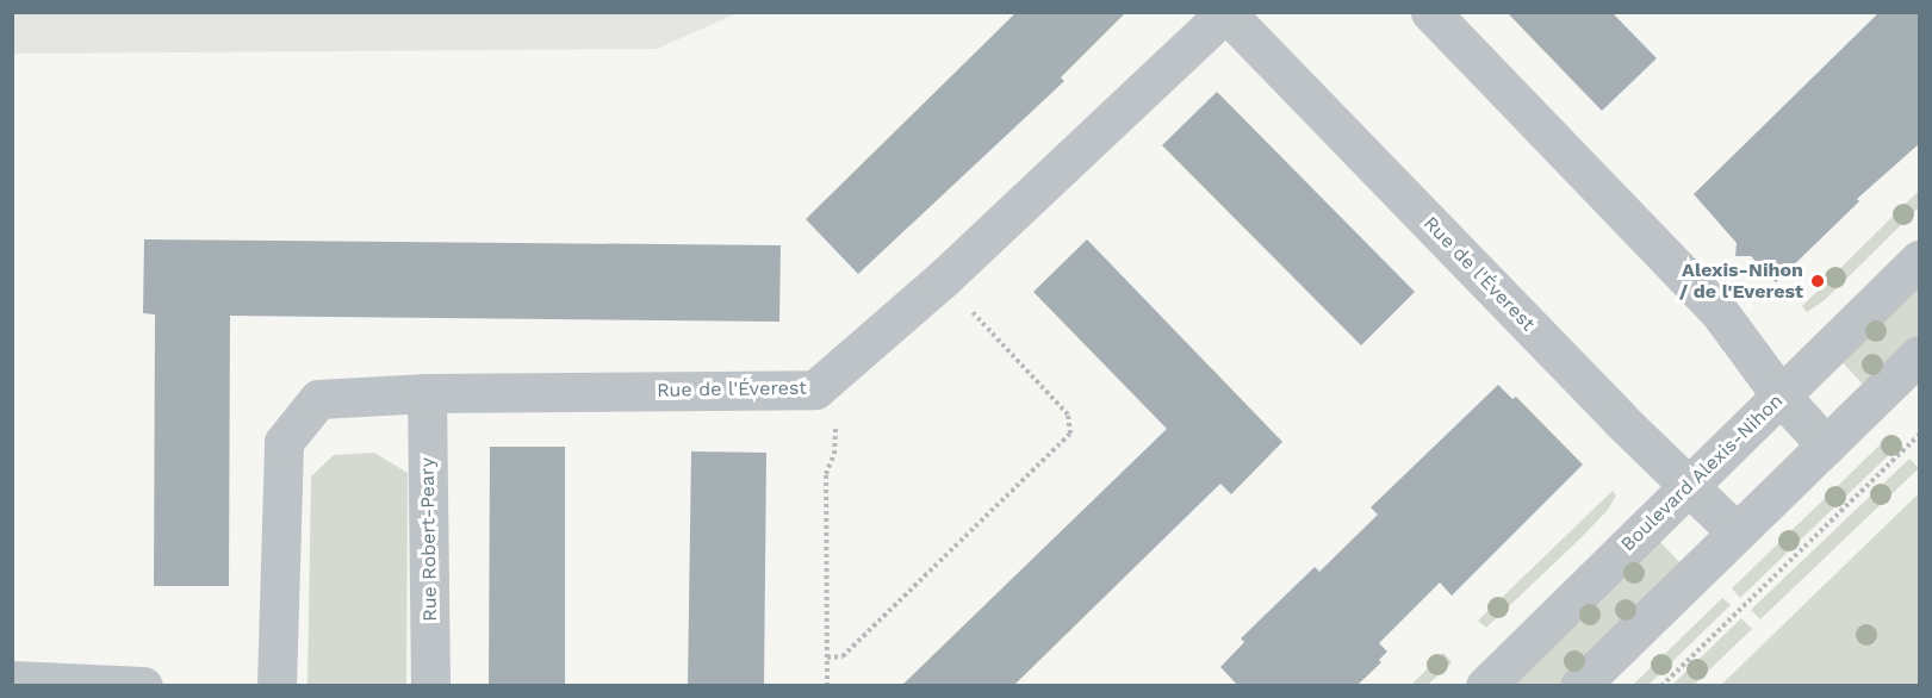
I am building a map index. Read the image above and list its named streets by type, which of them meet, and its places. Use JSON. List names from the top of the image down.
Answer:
{
  "streets": {
    "street": ["Rue de l'Éverest", "Boulevard Alexis-Nihon", "Rue Robert-Peary"]
  },
  "crossings": [
    ["Rue de l'Éverest", "Boulevard Alexis-Nihon"],
    ["Rue de l'Éverest", "Rue Robert-Peary"]
  ],
  "places": ["Alexis-Nihon / de l'Everest"]
}
